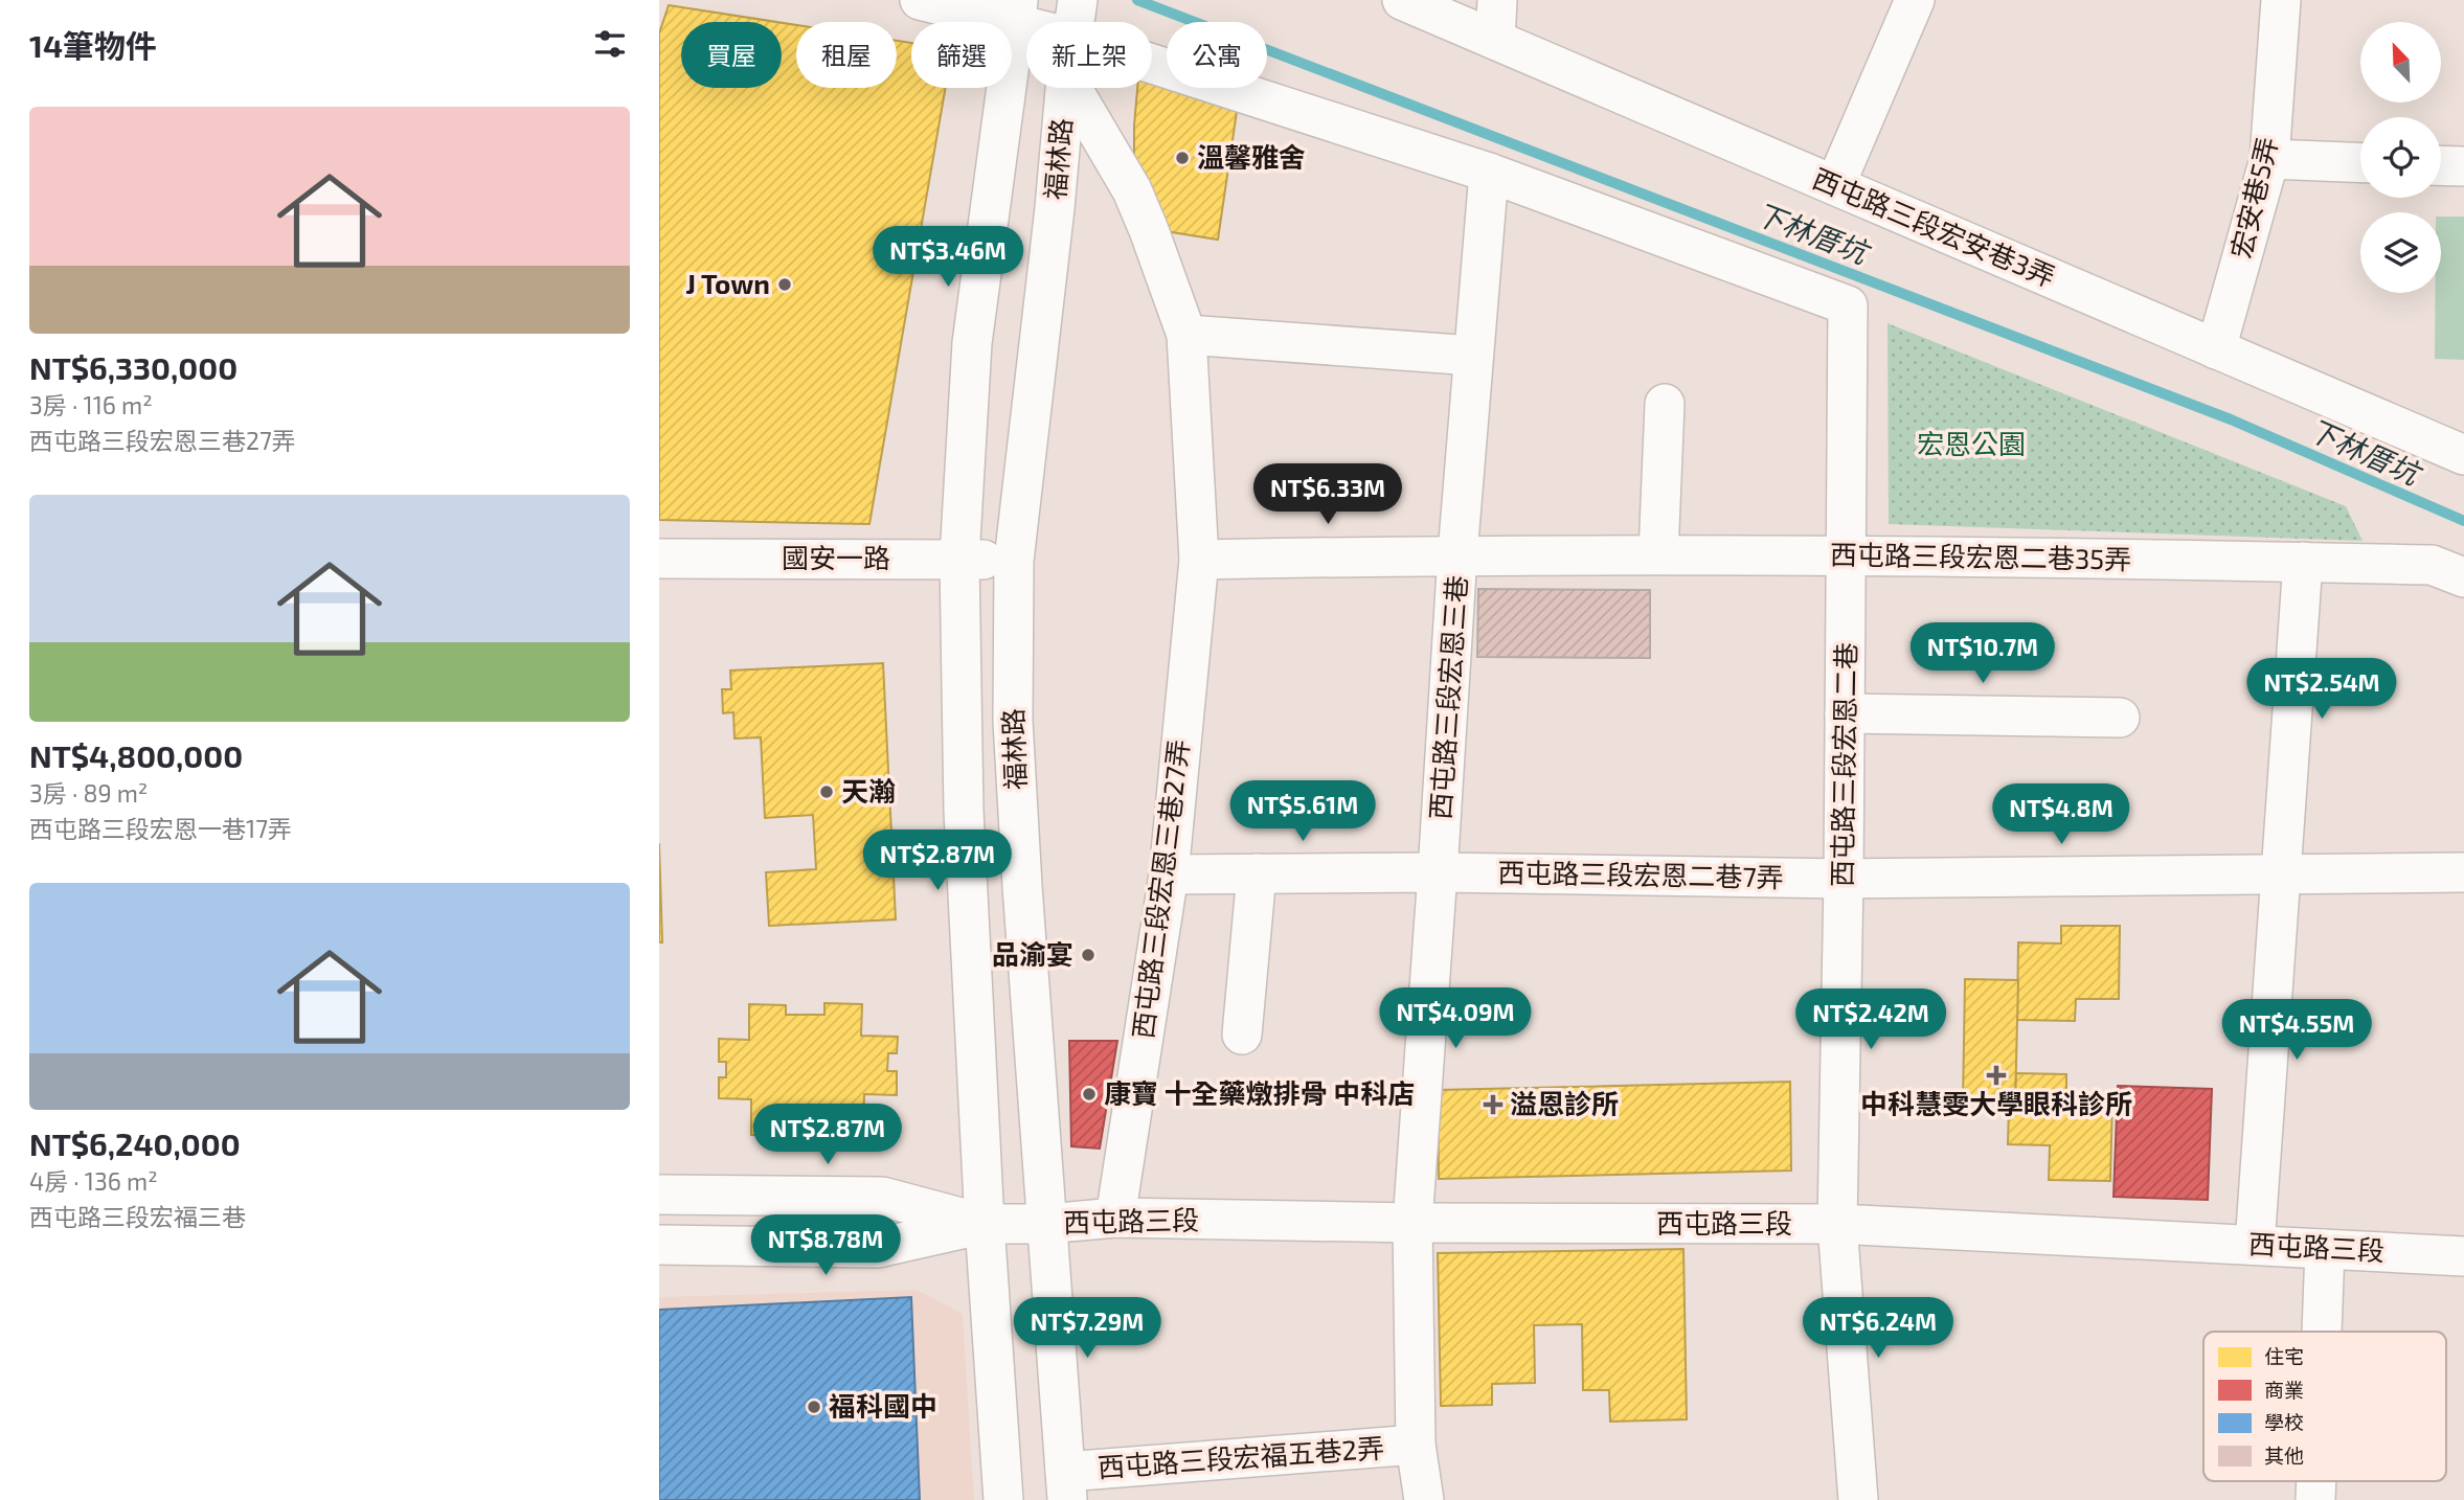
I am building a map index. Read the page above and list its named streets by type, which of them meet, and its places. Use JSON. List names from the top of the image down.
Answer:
{
  "streets": {
    "street": [
      "福林路",
      "宏安巷5弄",
      "西屯路三段宏安巷3弄",
      "西屯路三段宏恩二巷35弄",
      "國安一路",
      "西屯路三段宏恩三巷",
      "西屯路三段宏恩二巷",
      "西屯路三段宏恩二巷7弄",
      "西屯路三段宏恩三巷27弄",
      "西屯路三段",
      "西屯路三段宏福五巷2弄"
    ]
  },
  "crossings": [
    ["福林路", "國安一路"],
    ["福林路", "西屯路三段"],
    ["福林路", "西屯路三段宏福五巷2弄"],
    ["宏安巷5弄", "西屯路三段宏安巷3弄"],
    ["西屯路三段宏恩二巷35弄", "西屯路三段宏恩三巷"],
    ["西屯路三段宏恩二巷35弄", "西屯路三段宏恩二巷"],
    ["西屯路三段宏恩三巷", "西屯路三段宏恩二巷"],
    ["西屯路三段宏恩三巷", "西屯路三段宏恩二巷7弄"],
    ["西屯路三段宏恩三巷", "西屯路三段"],
    ["西屯路三段宏恩三巷", "西屯路三段宏福五巷2弄"],
    ["西屯路三段宏恩二巷", "西屯路三段宏恩二巷7弄"],
    ["西屯路三段宏恩二巷", "西屯路三段"],
    ["西屯路三段宏恩二巷7弄", "西屯路三段宏恩三巷27弄"],
    ["西屯路三段宏恩三巷27弄", "西屯路三段"]
  ],
  "water": ["下林厝坑"],
  "parks": ["宏恩公園"],
  "places": {
    "other": [
      "溫馨雅舍",
      "J Town",
      "天瀚",
      "品渝宴",
      "康寶 十全藥燉排骨 中科店",
      "福科國中"
    ],
    "health": ["中科慧雯大學眼科診所", "溢恩診所"]
  },
  "legend": [
    "住宅",
    "商業",
    "學校",
    "其他"
  ],
  "north": "top left",
  "page": {
    "heading": "14筆物件",
    "chip": [
      "買屋",
      "租屋",
      "篩選",
      "新上架",
      "公寓"
    ],
    "list": [
      {
        "name": "NT$6,330,000",
        "note": "3房 · 116 m² · 西屯路三段宏恩三巷27弄"
      },
      {
        "name": "NT$4,800,000",
        "note": "3房 · 89 m² · 西屯路三段宏恩一巷17弄"
      },
      {
        "name": "NT$6,240,000",
        "note": "4房 · 136 m² · 西屯路三段宏福三巷"
      }
    ],
    "price": [
      "NT$3.46M",
      "NT$6.33M",
      "NT$10.7M",
      "NT$2.54M",
      "NT$5.61M",
      "NT$4.8M",
      "NT$2.87M",
      "NT$4.09M",
      "NT$2.42M",
      "NT$4.55M",
      "NT$2.87M",
      "NT$8.78M",
      "NT$7.29M",
      "NT$6.24M"
    ]
  }
}
